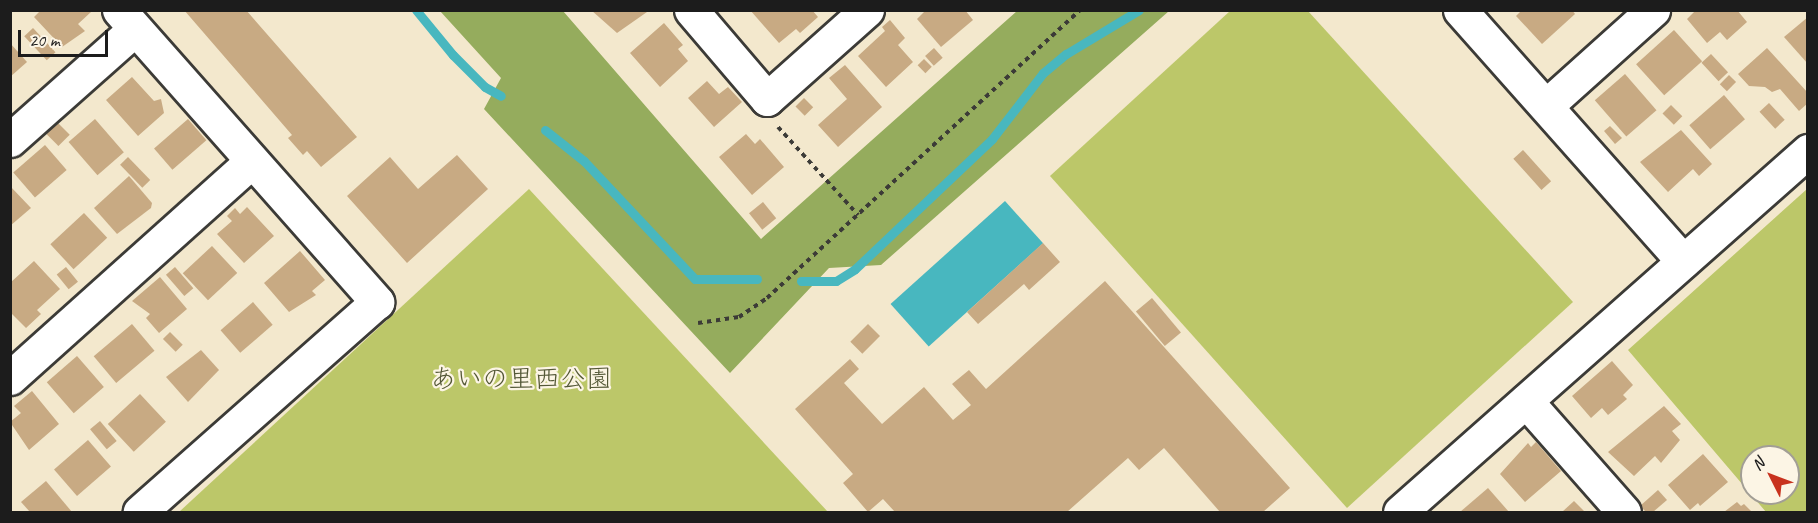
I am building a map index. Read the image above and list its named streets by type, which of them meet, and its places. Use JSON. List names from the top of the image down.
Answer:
{
  "parks": ["あいの里西公園"],
  "scale_bar": "20 m",
  "north": "top left"
}
